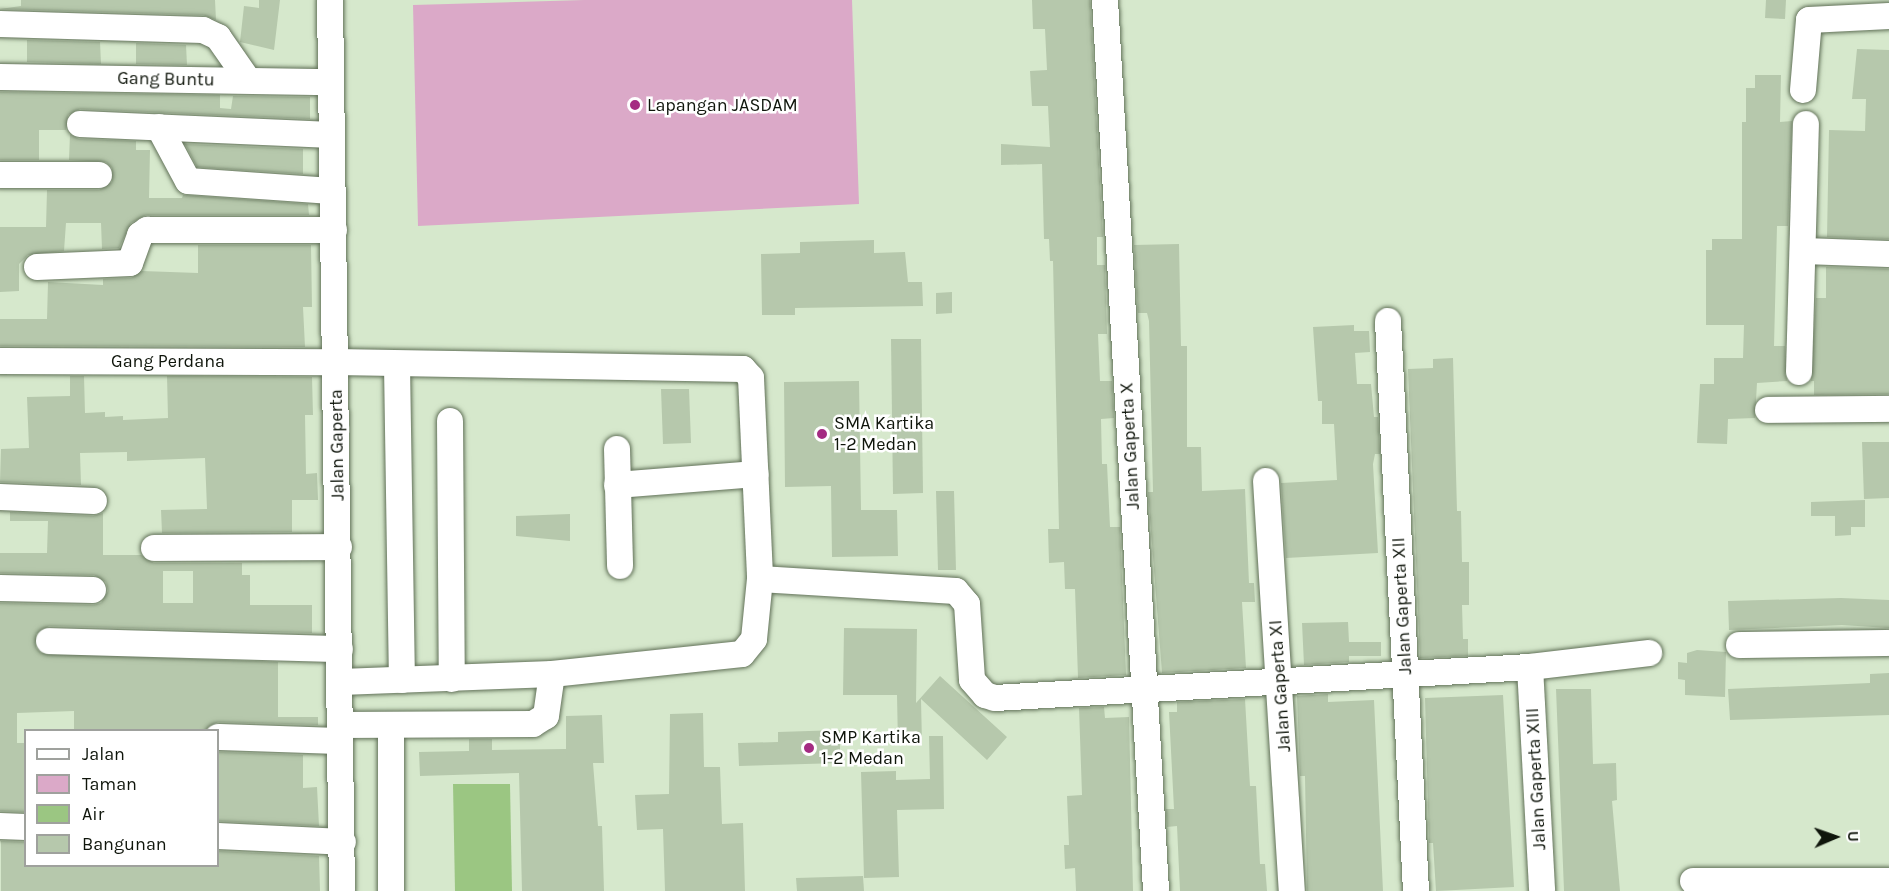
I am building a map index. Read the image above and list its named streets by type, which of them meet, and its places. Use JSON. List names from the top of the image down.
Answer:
{
  "streets": {
    "street": [
      "Gang Buntu",
      "Gang Perdana",
      "Jalan Gaperta",
      "Jalan Gaperta X",
      "Jalan Gaperta XII",
      "Jalan Gaperta XI",
      "Jalan Gaperta XIII"
    ]
  },
  "crossings": [
    ["Gang Buntu", "Jalan Gaperta"],
    ["Gang Perdana", "Jalan Gaperta"]
  ],
  "places": ["Lapangan JASDAM", "SMA Kartika 1-2 Medan", "SMP Kartika 1-2 Medan"],
  "legend": [
    "Jalan",
    "Taman",
    "Air",
    "Bangunan"
  ],
  "north": "right"
}
